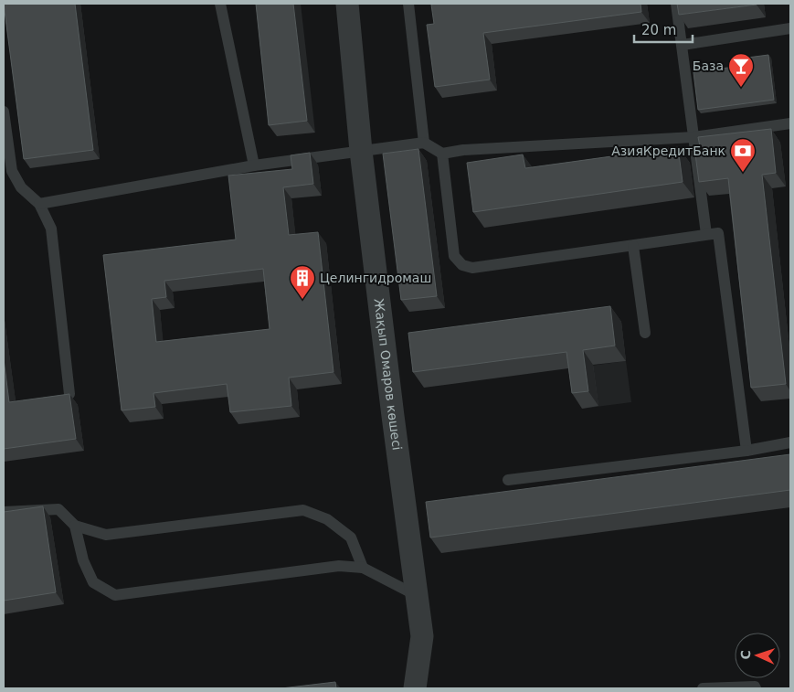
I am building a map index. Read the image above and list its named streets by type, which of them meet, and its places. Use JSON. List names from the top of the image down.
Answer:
{
  "streets": {
    "street": ["Жақып Омаров көшесі"]
  },
  "places": {
    "bar": ["База"],
    "bank": ["АзияКредитБанк"],
    "building": ["Целингидромаш"]
  },
  "scale_bar": "20 m",
  "north": "left"
}
